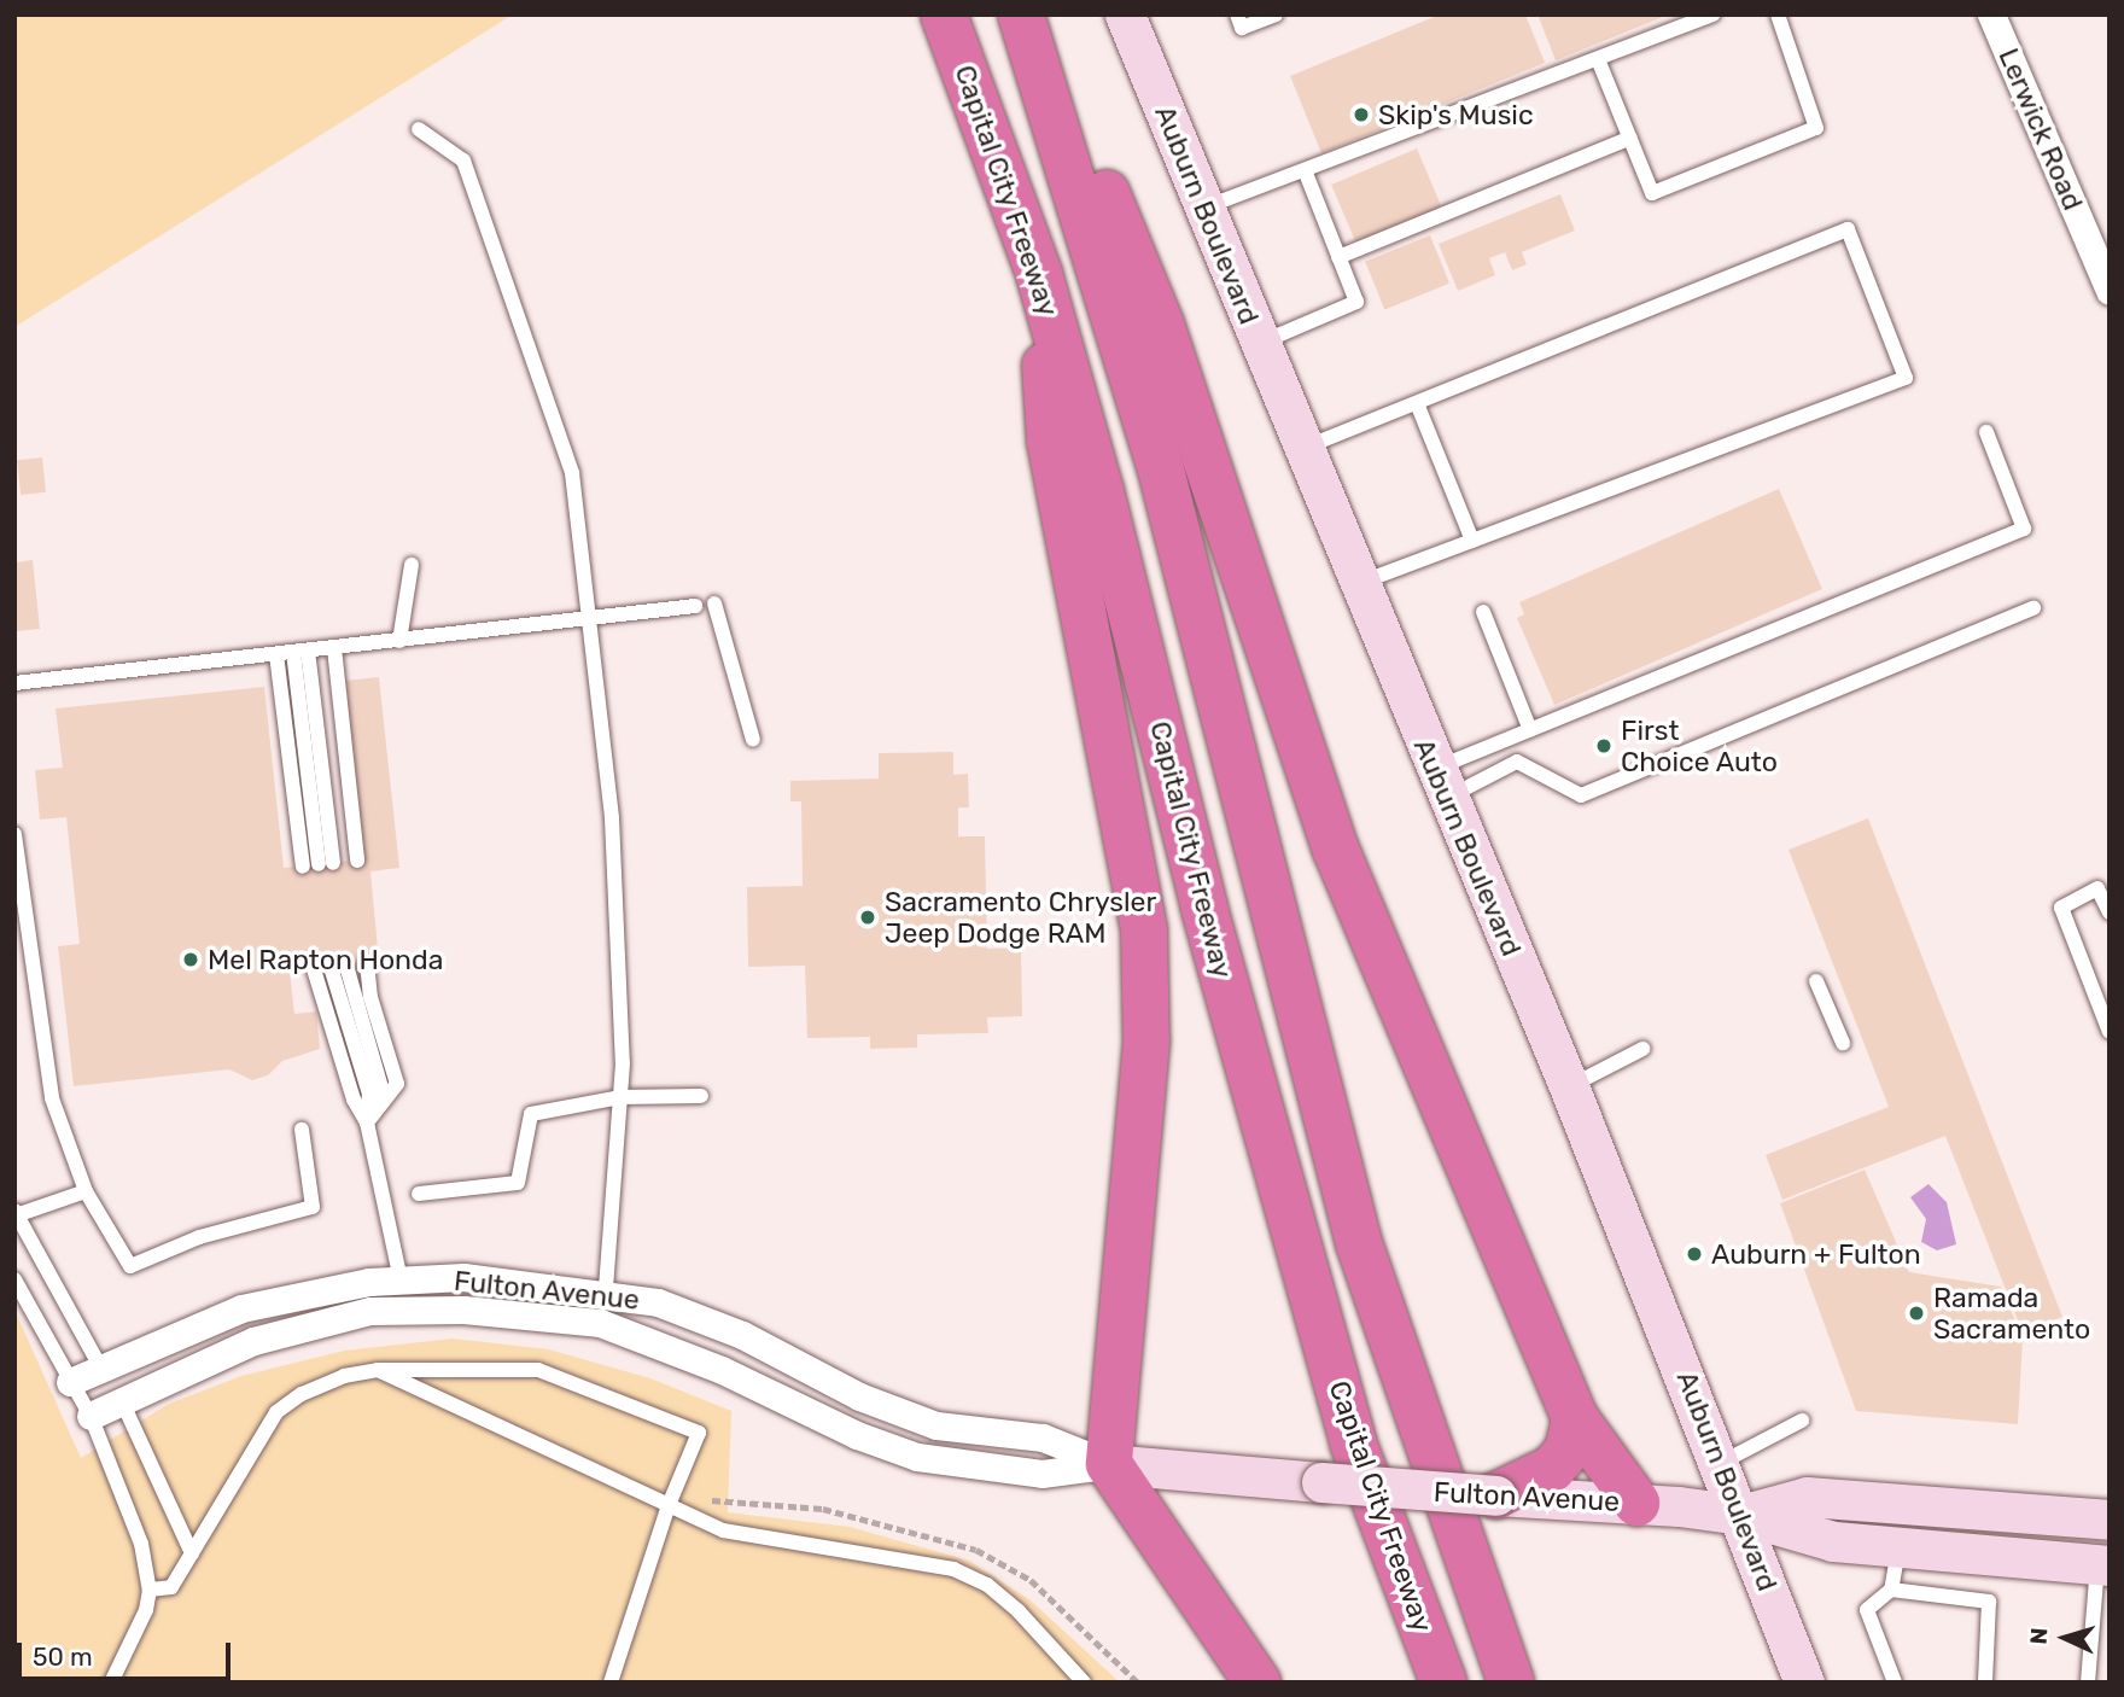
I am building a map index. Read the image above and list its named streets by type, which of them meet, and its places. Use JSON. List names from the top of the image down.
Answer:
{
  "streets": {
    "highway": ["Capital City Freeway"],
    "main road": ["Auburn Boulevard", "Fulton Avenue"],
    "street": ["Lerwick Road"]
  },
  "crossings": [
    ["Auburn Boulevard", "Fulton Avenue"]
  ],
  "places": [
    "Skip's Music",
    "First Choice Auto",
    "Sacramento Chrysler Jeep Dodge RAM",
    "Mel Rapton Honda",
    "Auburn + Fulton",
    "Ramada Sacramento"
  ],
  "scale_bar": "50 m",
  "north": "left"
}
